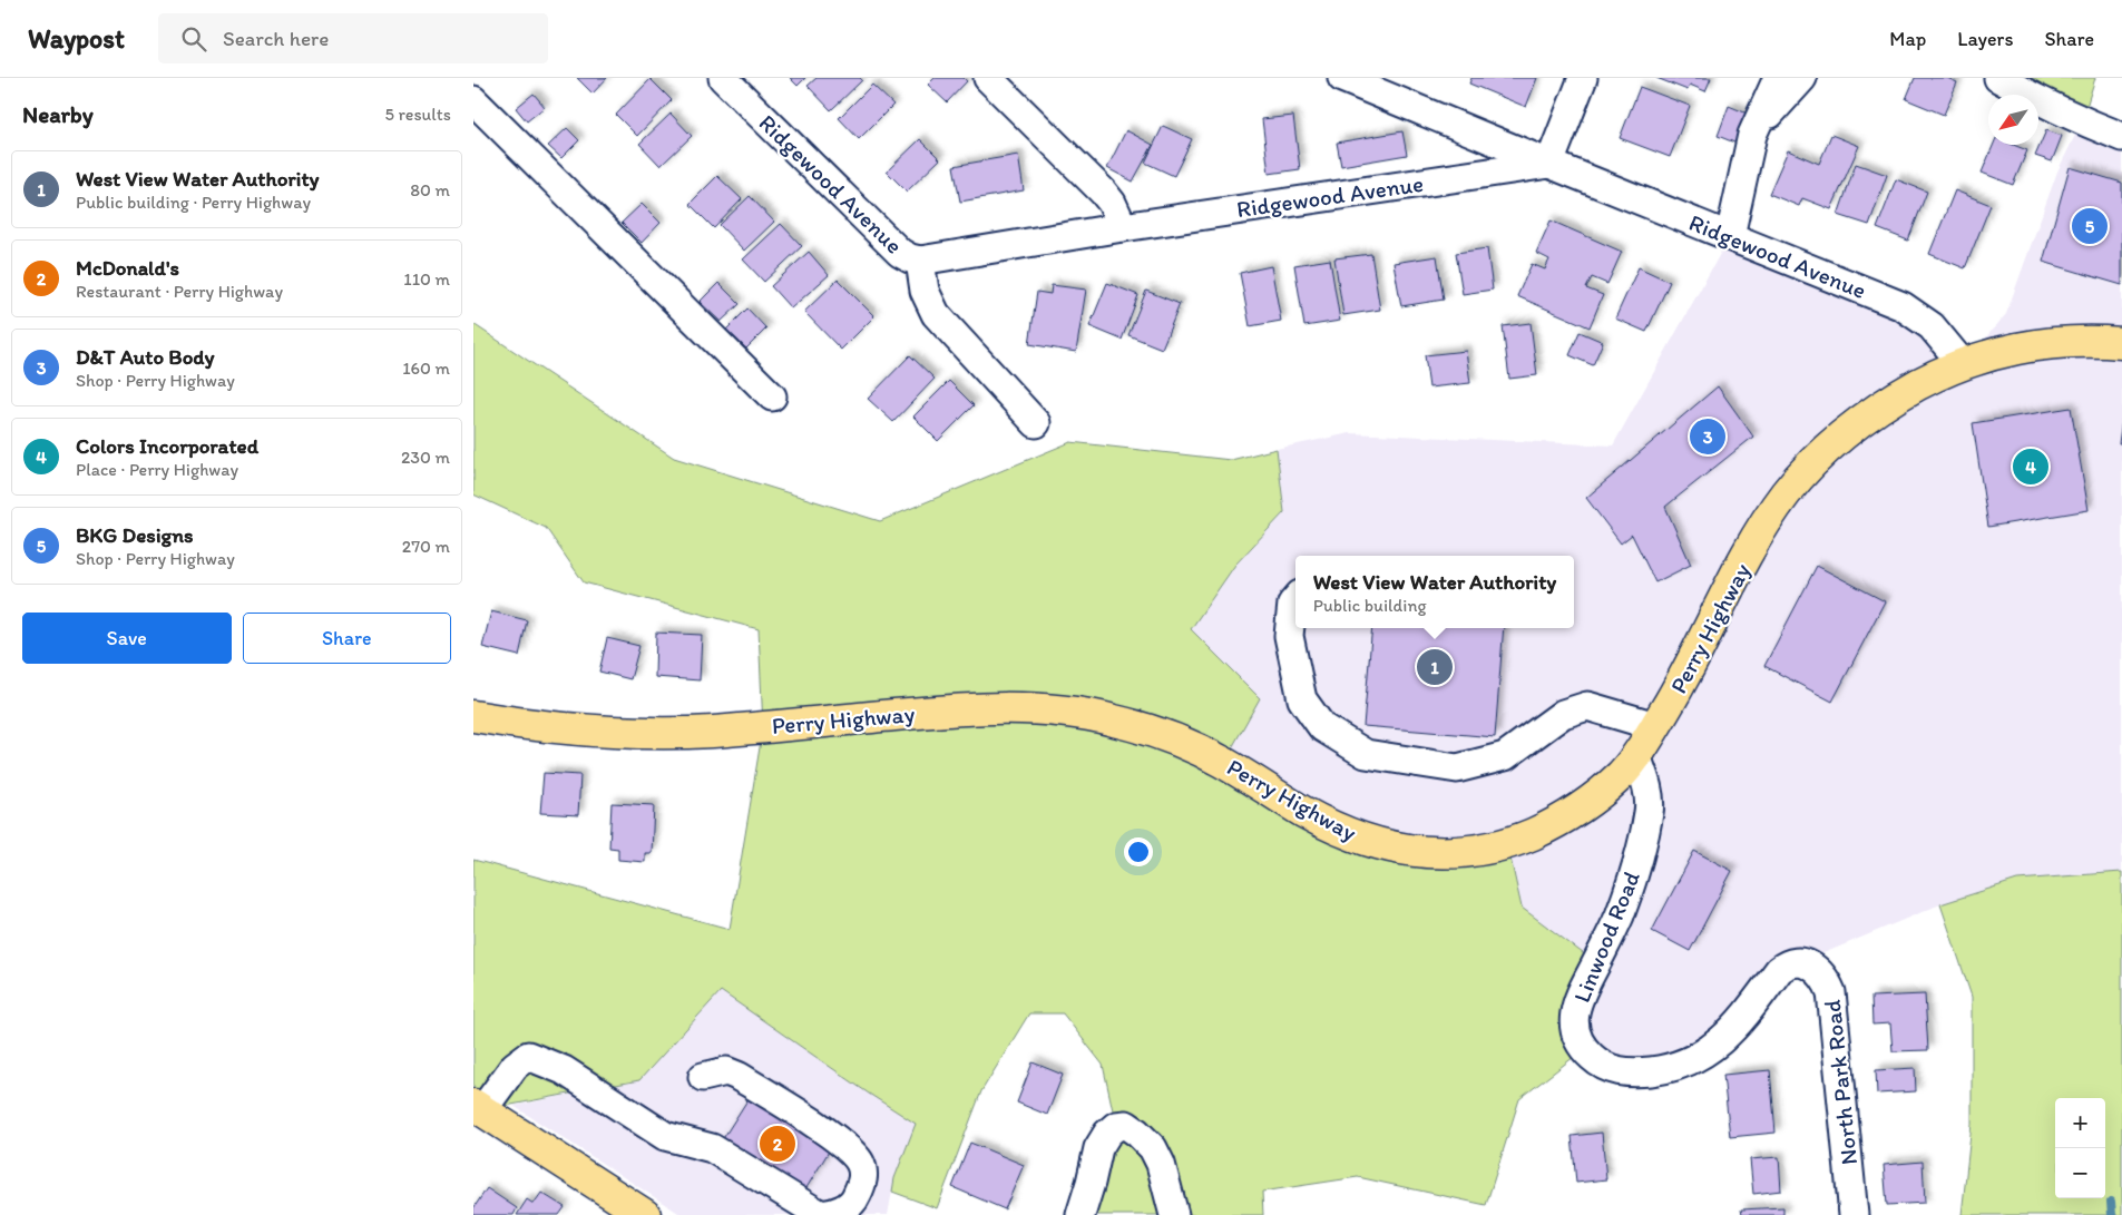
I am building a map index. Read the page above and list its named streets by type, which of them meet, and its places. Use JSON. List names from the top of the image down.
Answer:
{
  "streets": {
    "main road": ["Perry Highway"],
    "street": ["Ridgewood Avenue", "Linwood Road", "North Park Road"]
  },
  "crossings": [
    ["Ridgewood Avenue", "Perry Highway"],
    ["Perry Highway", "Linwood Road"],
    ["Linwood Road", "North Park Road"]
  ],
  "north": "bottom left",
  "page": {
    "header": "Waypost",
    "search": "Search here",
    "nav": ["Map", "Layers", "Share"],
    "heading": ["Nearby", "5 results"],
    "list": [
      {
        "mark": "1",
        "name": "West View Water Authority",
        "note": "Public building · Perry Highway",
        "value": "80 m"
      },
      {
        "mark": "2",
        "name": "McDonald's",
        "note": "Restaurant · Perry Highway",
        "value": "110 m"
      },
      {
        "mark": "3",
        "name": "D&T Auto Body",
        "note": "Shop · Perry Highway",
        "value": "160 m"
      },
      {
        "mark": "4",
        "name": "Colors Incorporated",
        "note": "Place · Perry Highway",
        "value": "230 m"
      },
      {
        "mark": "5",
        "name": "BKG Designs",
        "note": "Shop · Perry Highway",
        "value": "270 m"
      }
    ],
    "pins": [
      "5",
      "3",
      "4",
      "1",
      "2"
    ],
    "popup": ["West View Water Authority", "Public building"],
    "buttons": ["Save", "Share"],
    "map_buttons": ["+", "−"]
  }
}
